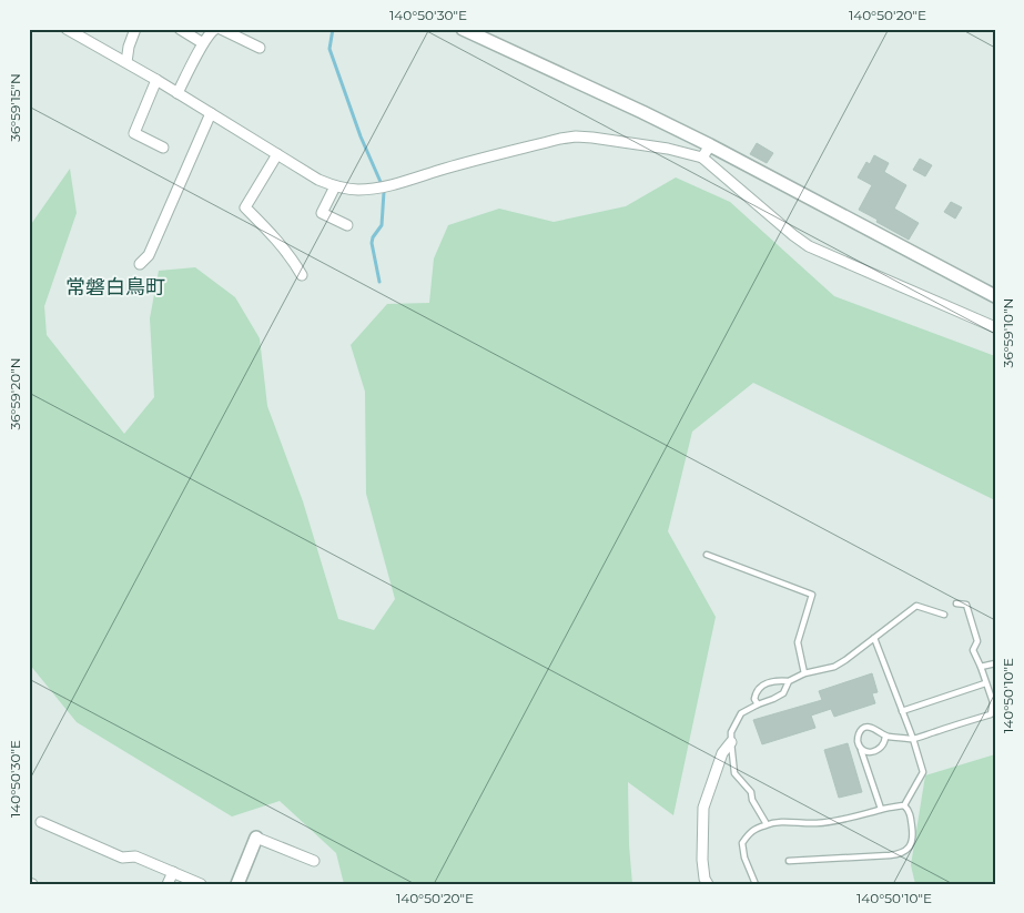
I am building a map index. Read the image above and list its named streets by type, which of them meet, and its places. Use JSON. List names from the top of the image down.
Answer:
{
  "districts": ["常磐白鳥町"],
  "coordinates": [
    "140°50'30\"E",
    "140°50'20\"E",
    "36°59'15\"N",
    "36°59'10\"N",
    "36°59'20\"N",
    "140°50'10\"E"
  ]
}
